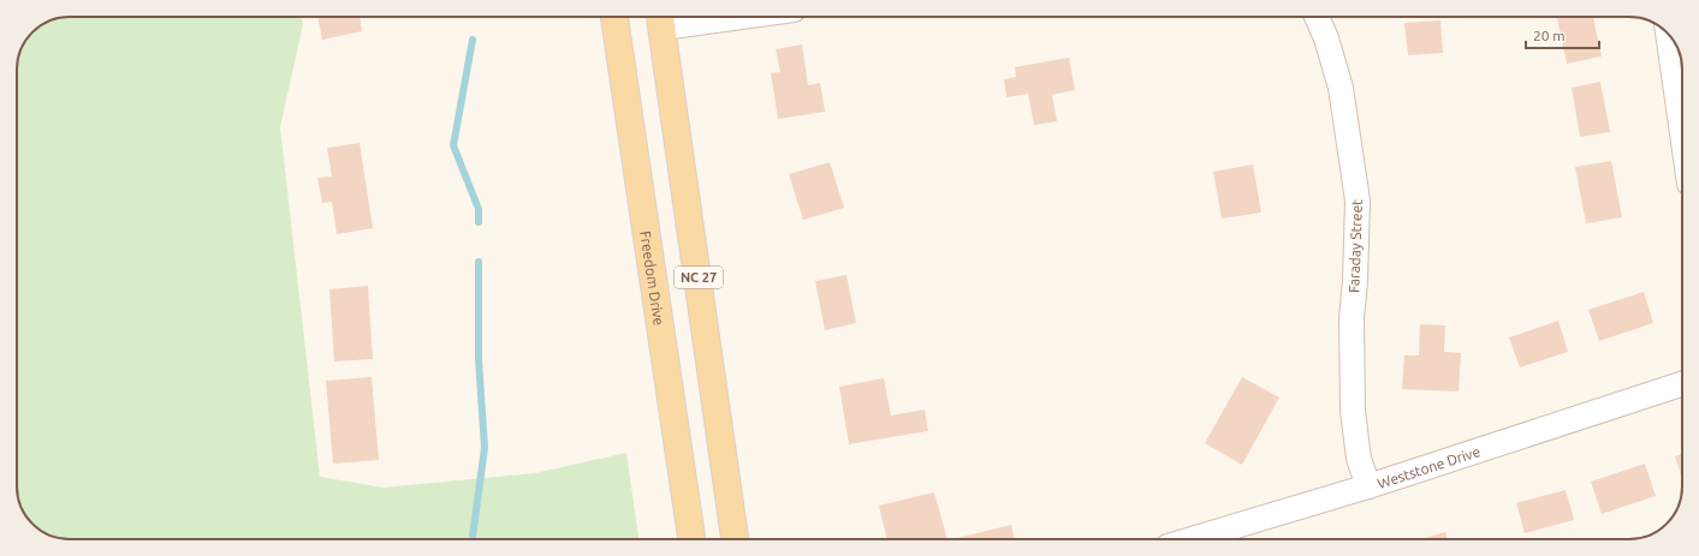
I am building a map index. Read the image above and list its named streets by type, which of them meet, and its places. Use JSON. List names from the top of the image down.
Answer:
{
  "streets": {
    "main road": ["Freedom Drive", "NC 27"],
    "street": ["Faraday Street", "Weststone Drive"]
  },
  "crossings": [
    ["Faraday Street", "Weststone Drive"]
  ],
  "scale_bar": "20 m"
}
